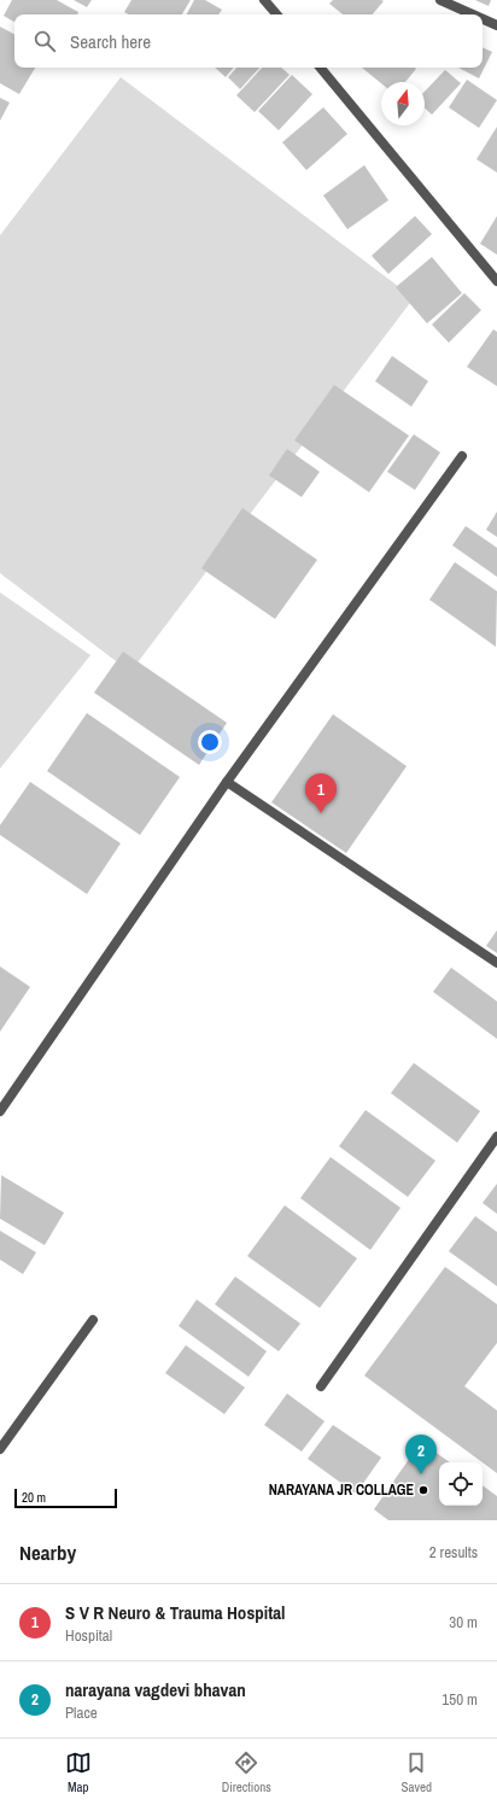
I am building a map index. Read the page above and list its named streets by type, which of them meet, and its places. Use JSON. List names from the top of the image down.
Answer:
{
  "places": ["NARAYANA JR COLLAGE"],
  "scale_bar": "20 m",
  "north": "top",
  "page": {
    "search": "Search here",
    "pins": ["1", "2"],
    "scale": "20 m",
    "heading": ["Nearby", "2 results"],
    "list": [
      {
        "mark": "1",
        "name": "S V R Neuro & Trauma Hospital",
        "note": "Hospital",
        "value": "30 m"
      },
      {
        "mark": "2",
        "name": "narayana vagdevi bhavan",
        "note": "Place",
        "value": "150 m"
      }
    ],
    "nav": ["Map", "Directions", "Saved"]
  }
}
